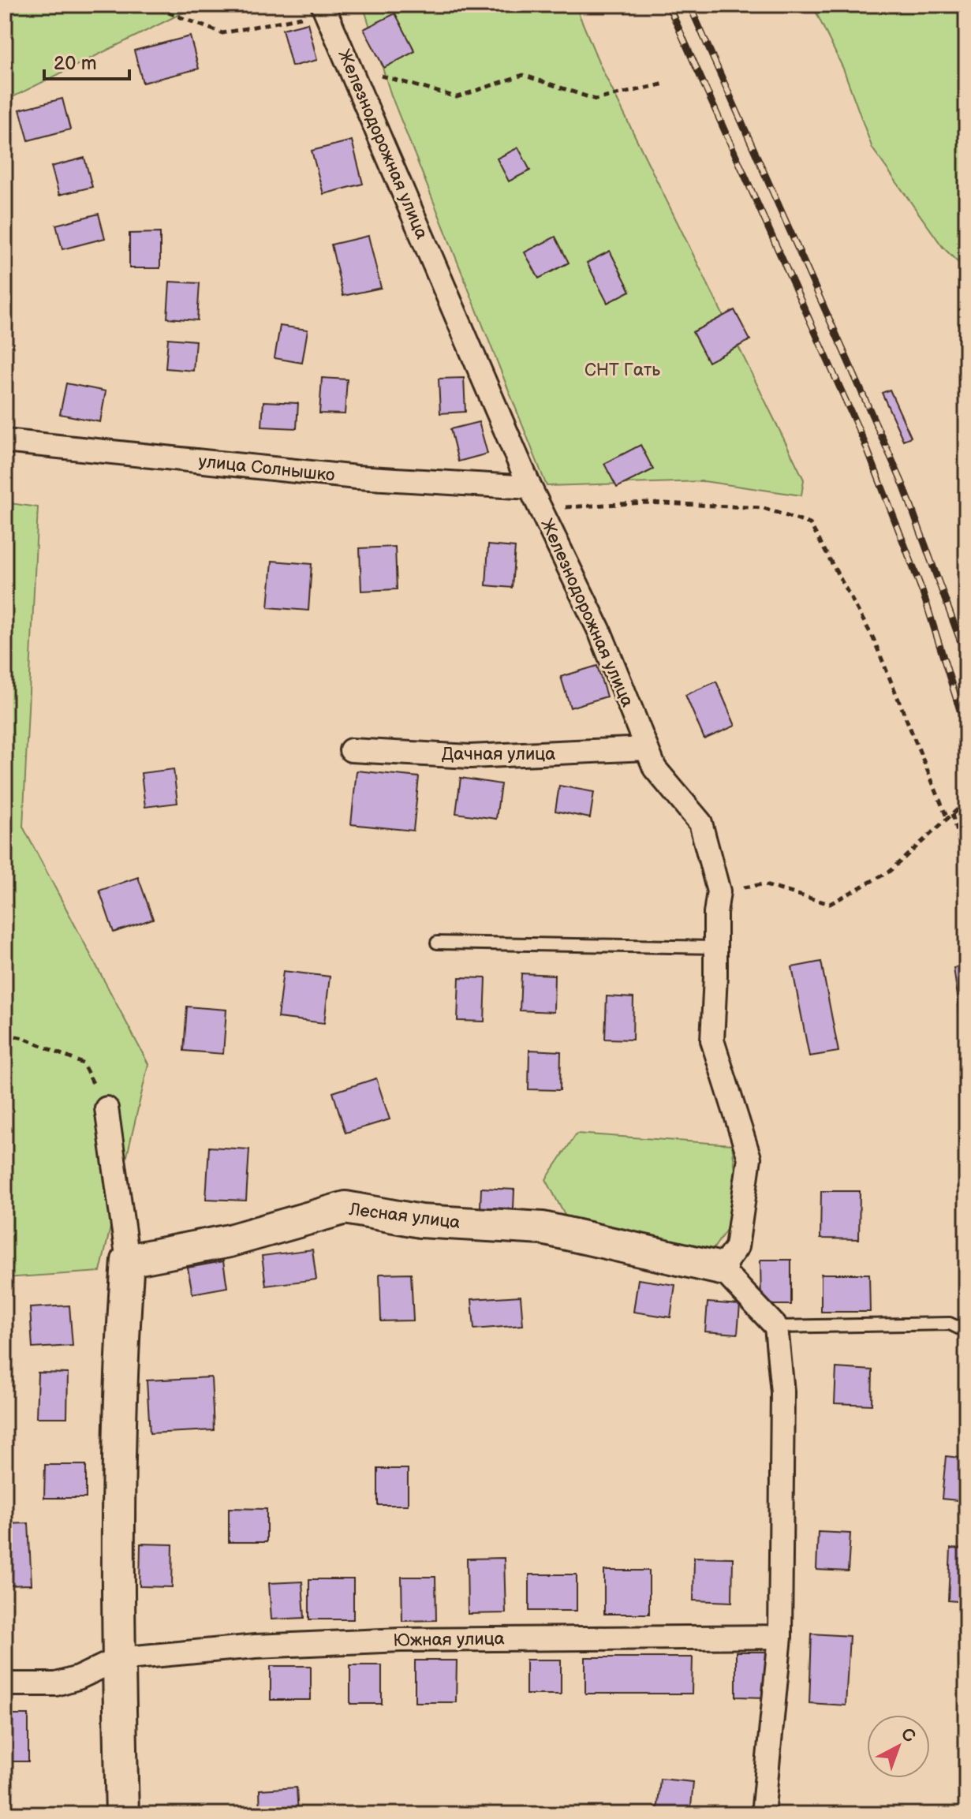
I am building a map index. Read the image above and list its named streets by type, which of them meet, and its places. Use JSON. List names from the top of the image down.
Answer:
{
  "streets": {
    "street": [
      "Железнодорожная улица",
      "улица Солнышко",
      "Дачная улица",
      "Лесная улица",
      "Южная улица"
    ]
  },
  "crossings": [
    ["Железнодорожная улица", "улица Солнышко"],
    ["Железнодорожная улица", "Дачная улица"],
    ["Железнодорожная улица", "Лесная улица"]
  ],
  "parks": ["СНТ Гать"],
  "scale_bar": "20 m",
  "north": "top right"
}
